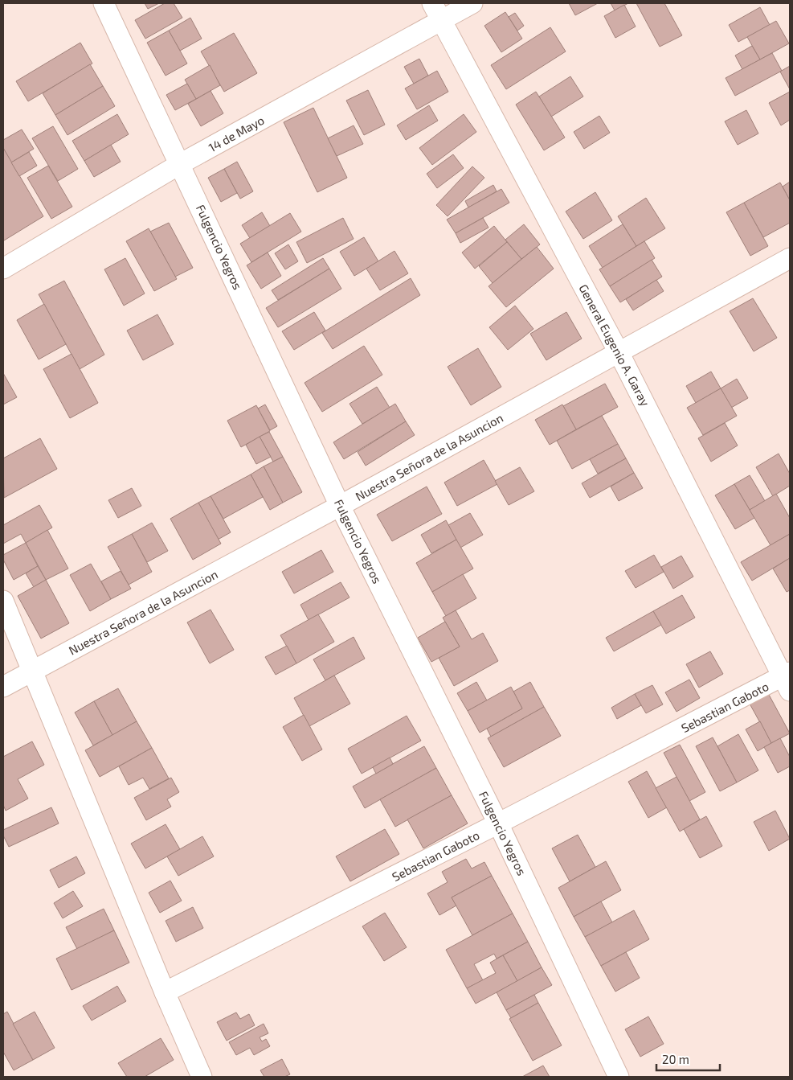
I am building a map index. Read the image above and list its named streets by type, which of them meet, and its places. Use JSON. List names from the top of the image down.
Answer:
{
  "streets": {
    "street": [
      "14 de Mayo",
      "Fulgencio Yegros",
      "General Eugenio A. Garay",
      "Nuestra Señora de la Asuncion",
      "Sebastian Gaboto"
    ]
  },
  "crossings": [
    ["14 de Mayo", "Fulgencio Yegros"],
    ["14 de Mayo", "General Eugenio A. Garay"],
    ["Fulgencio Yegros", "Nuestra Señora de la Asuncion"],
    ["Fulgencio Yegros", "Sebastian Gaboto"],
    ["General Eugenio A. Garay", "Nuestra Señora de la Asuncion"],
    ["General Eugenio A. Garay", "Sebastian Gaboto"]
  ],
  "scale_bar": "20 m"
}
